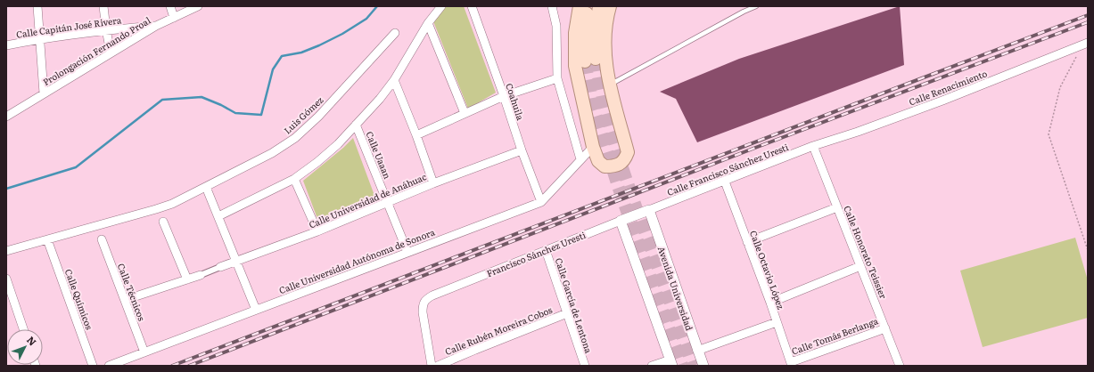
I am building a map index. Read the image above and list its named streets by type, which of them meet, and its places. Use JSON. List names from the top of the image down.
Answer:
{
  "streets": {
    "street": [
      "Calle Capitán José Rivera",
      "Prolongación Fernando Proal",
      "Calle Renacimiento",
      "Coahuila",
      "Luis Gómez",
      "Calle Uaaan",
      "Calle Francisco Sánchez Uresti",
      "Calle Universidad de Anáhuac",
      "Calle Honorato Teissier",
      "Francisco Sánchez Uresti",
      "Calle Universidad Autónoma de Sonora",
      "Calle Octavio López",
      "Avenida Universidad",
      "Calle Técnicos",
      "Calle Químicos",
      "Calle García de Lentona",
      "Calle Rubén Moreira Cobos",
      "Calle Tomás Berlanga"
    ]
  },
  "crossings": [
    ["Calle Capitán José Rivera", "Prolongación Fernando Proal"],
    ["Calle Renacimiento", "Calle Francisco Sánchez Uresti"],
    ["Calle Renacimiento", "Calle Honorato Teissier"],
    ["Coahuila", "Calle Universidad de Anáhuac"],
    ["Coahuila", "Calle Universidad Autónoma de Sonora"],
    ["Luis Gómez", "Calle Químicos"],
    ["Calle Uaaan", "Calle Universidad de Anáhuac"],
    ["Calle Uaaan", "Calle Universidad Autónoma de Sonora"],
    ["Calle Francisco Sánchez Uresti", "Calle Honorato Teissier"],
    ["Calle Francisco Sánchez Uresti", "Francisco Sánchez Uresti"],
    ["Calle Francisco Sánchez Uresti", "Calle Octavio López"],
    ["Calle Francisco Sánchez Uresti", "Avenida Universidad"],
    ["Calle Honorato Teissier", "Calle Tomás Berlanga"],
    ["Francisco Sánchez Uresti", "Avenida Universidad"],
    ["Francisco Sánchez Uresti", "Calle García de Lentona"],
    ["Calle Universidad Autónoma de Sonora", "Calle Técnicos"],
    ["Calle Octavio López", "Calle Tomás Berlanga"],
    ["Calle García de Lentona", "Calle Rubén Moreira Cobos"]
  ],
  "north": "top right"
}
